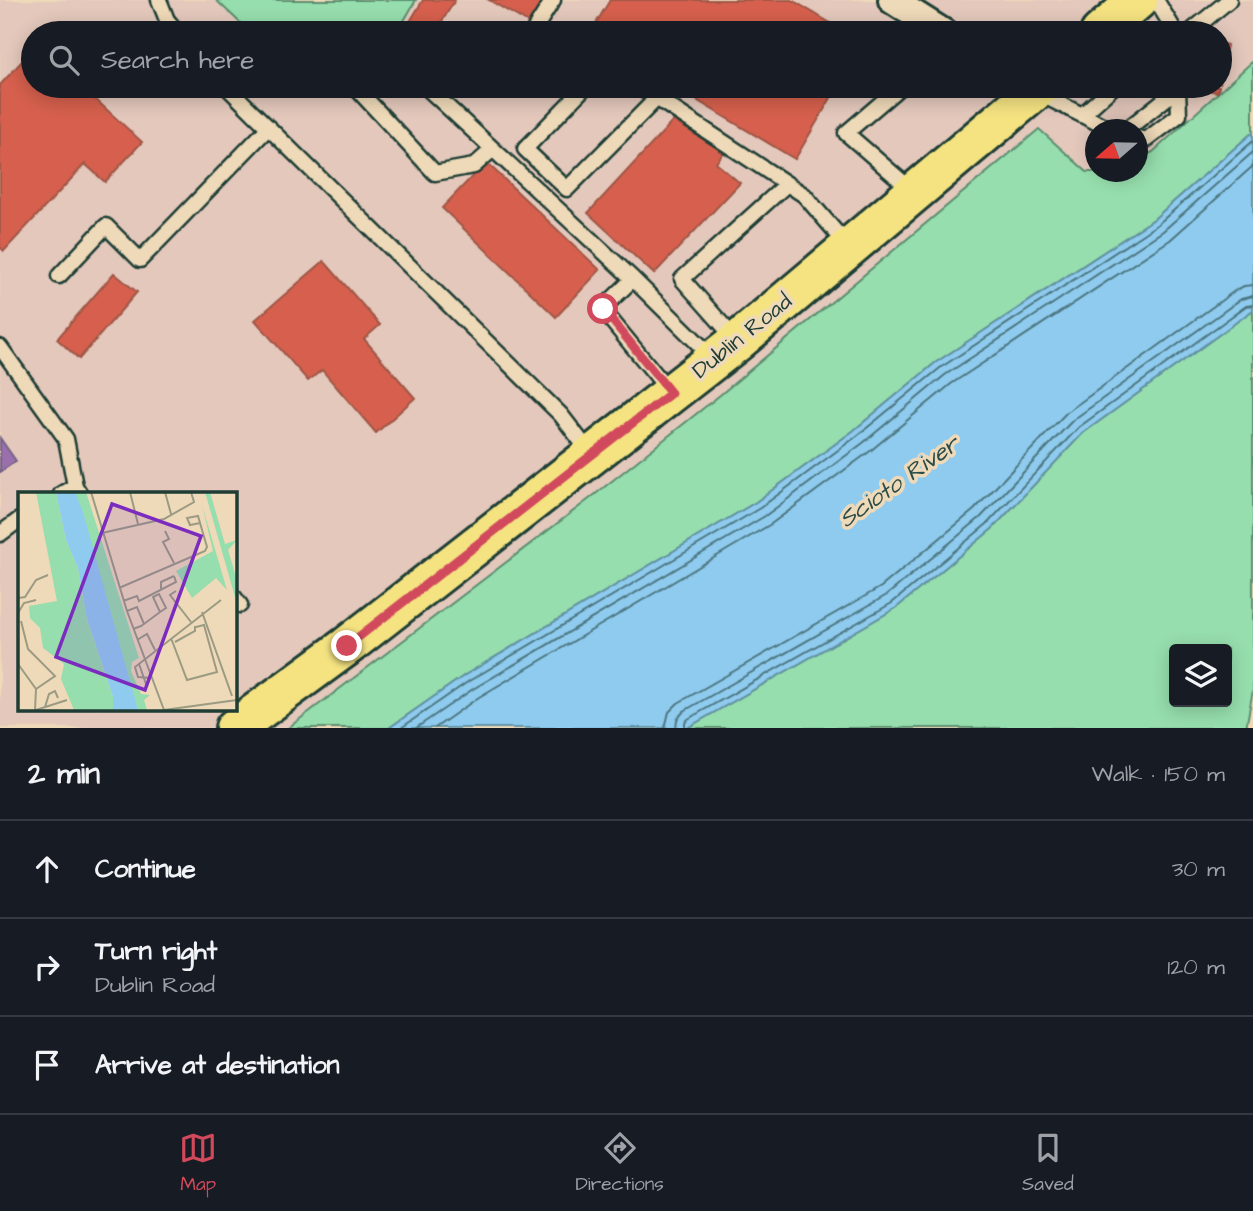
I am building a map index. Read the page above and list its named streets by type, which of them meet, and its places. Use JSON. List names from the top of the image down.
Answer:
{
  "streets": {
    "main road": ["Dublin Road"]
  },
  "water": ["Scioto River"],
  "north": "left",
  "page": {
    "search": "Search here",
    "heading": ["2 min", "Walk · 150 m"],
    "list": [
      ["Continue", "30 m"],
      ["Turn right", "Dublin Road", "120 m"],
      "Arrive at destination"
    ],
    "nav": ["Map", "Directions", "Saved"]
  }
}
